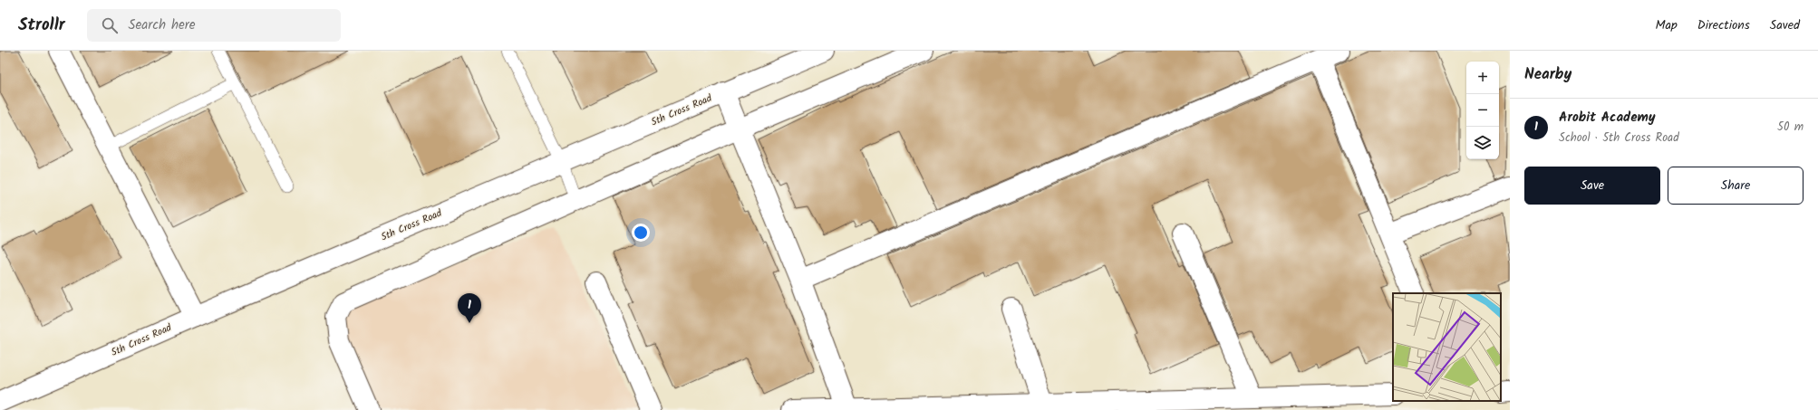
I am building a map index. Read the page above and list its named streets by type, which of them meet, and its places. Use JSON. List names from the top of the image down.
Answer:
{
  "streets": {
    "street": ["5th Cross Road"]
  },
  "page": {
    "header": "Strollr",
    "search": "Search here",
    "nav": ["Map", "Directions", "Saved"],
    "heading": "Nearby",
    "map_buttons": ["+", "−"],
    "list": [
      {
        "mark": "1",
        "name": "Arobit Academy",
        "note": "School · 5th Cross Road",
        "value": "50 m"
      }
    ],
    "buttons": ["Save", "Share"],
    "pins": "1"
  }
}
